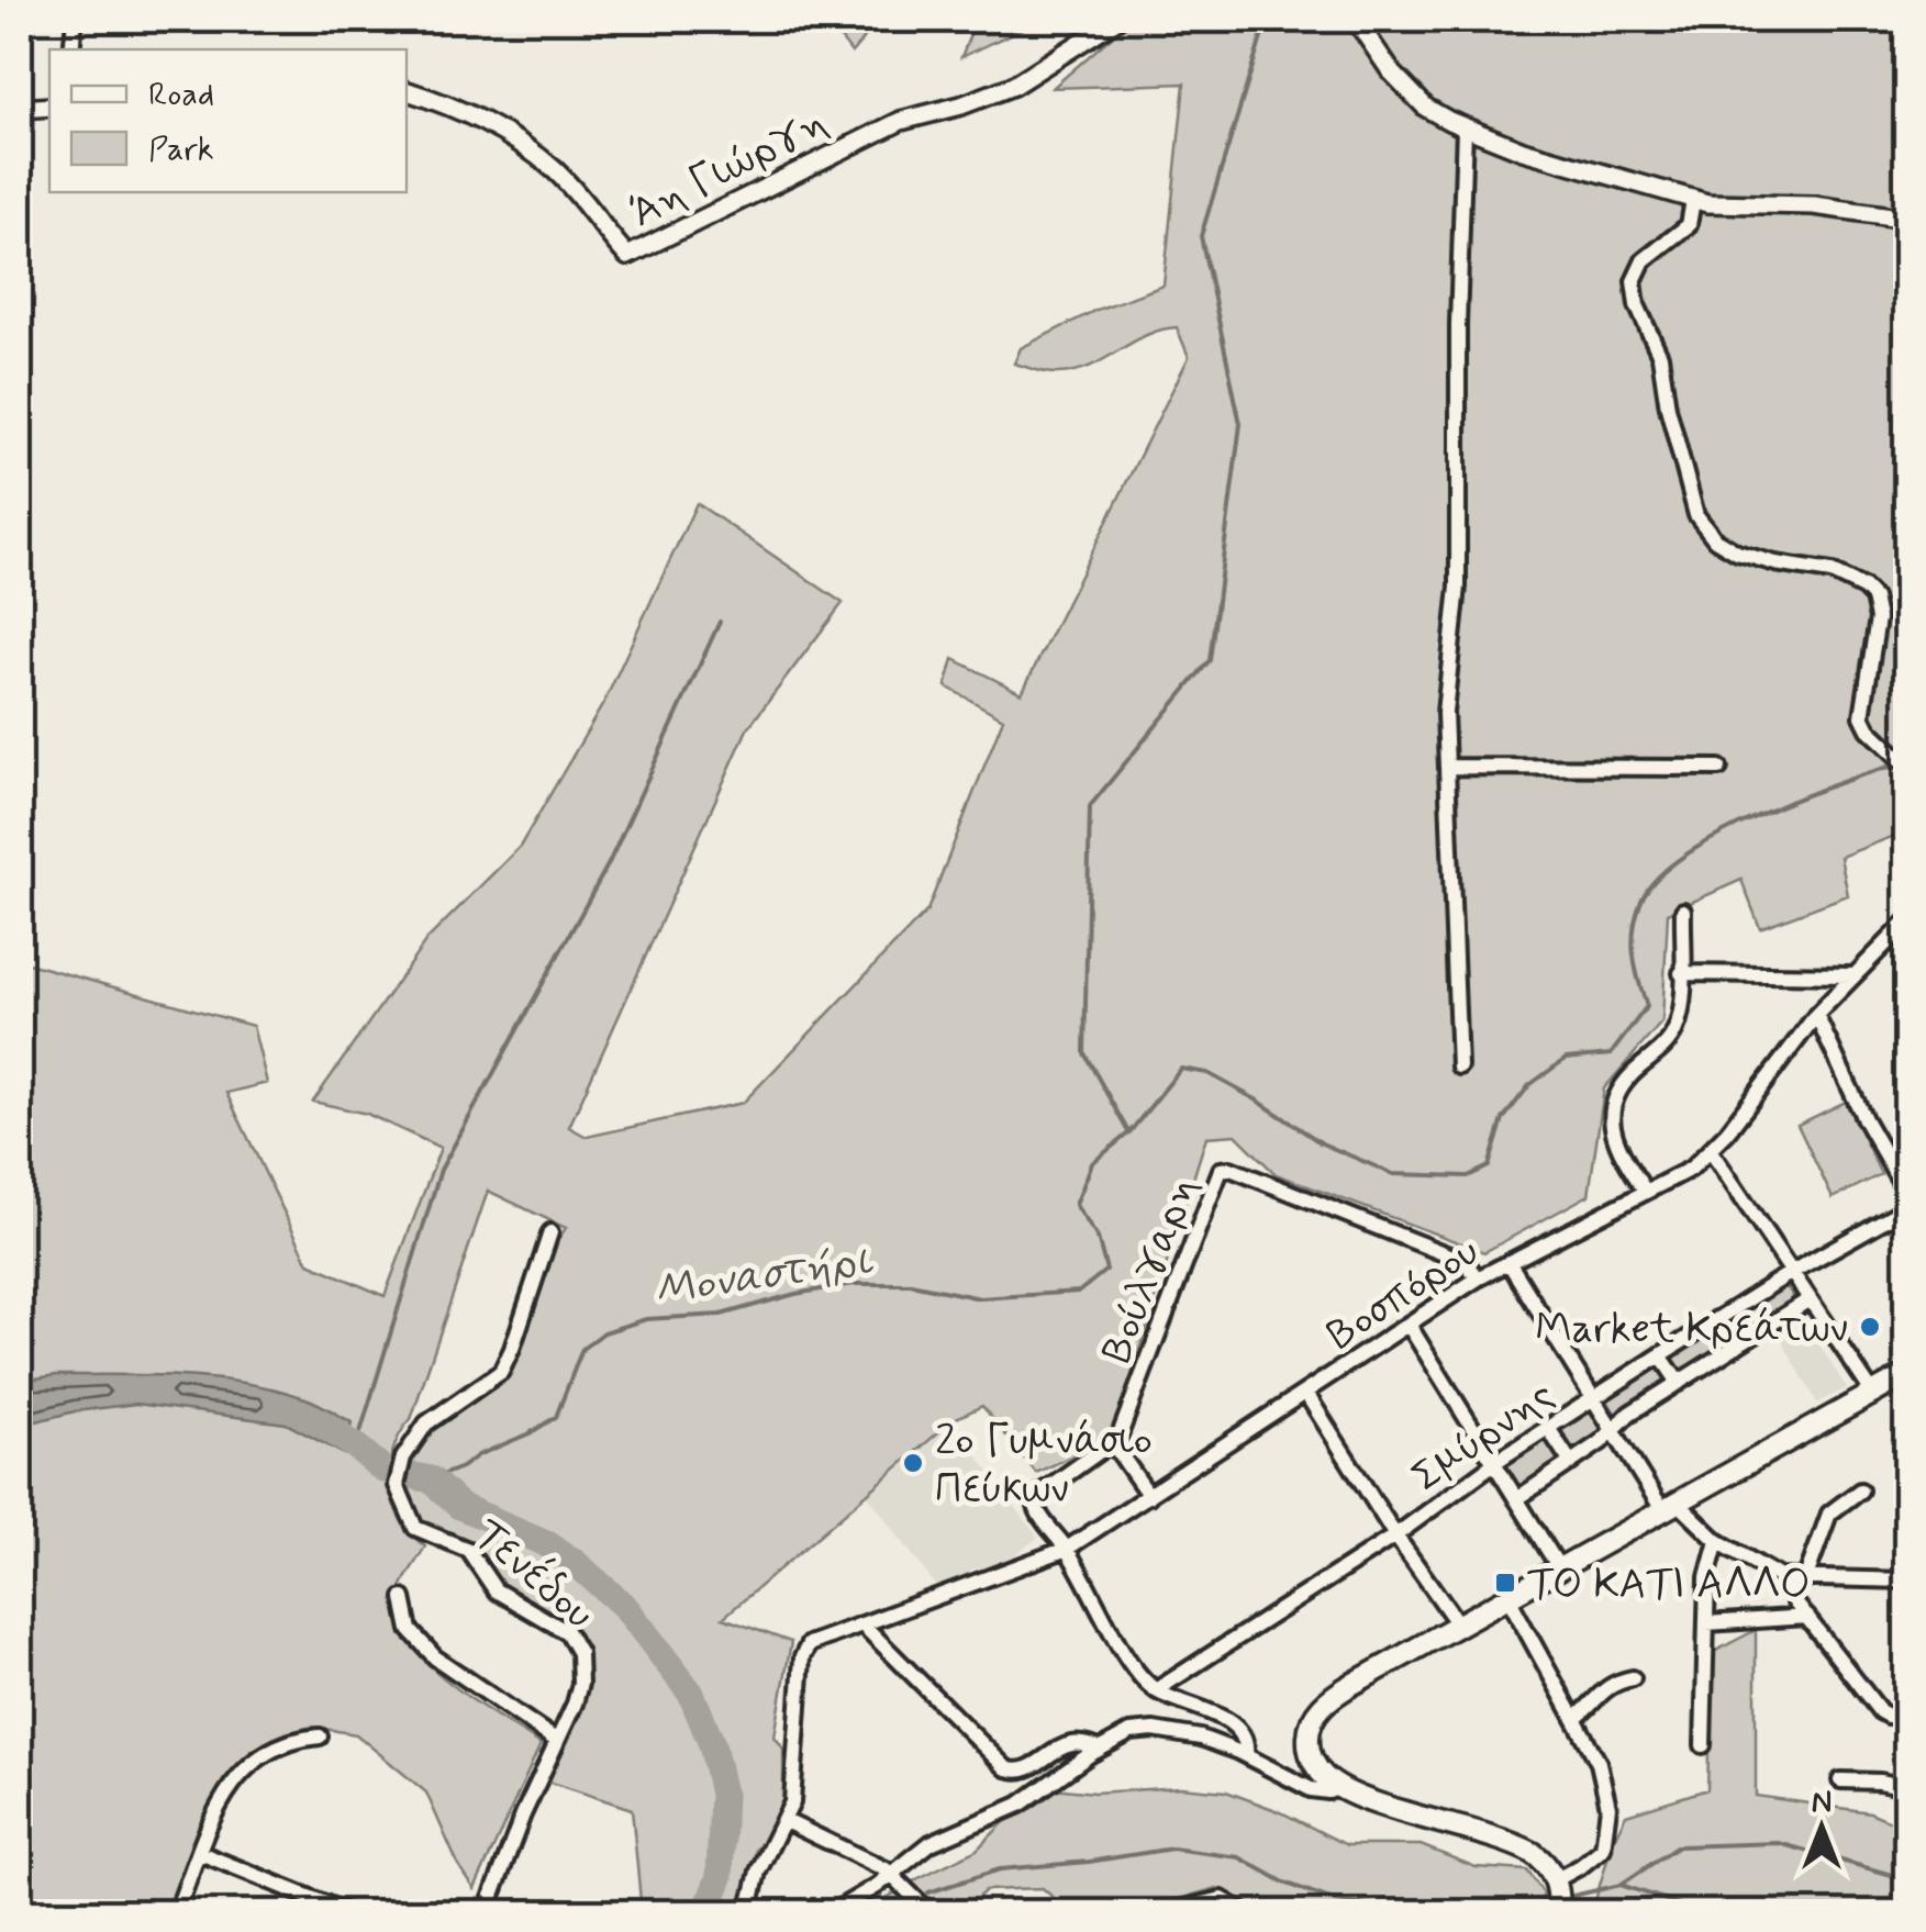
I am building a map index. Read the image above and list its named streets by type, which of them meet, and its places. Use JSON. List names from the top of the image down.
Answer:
{
  "streets": {
    "street": [
      "Άη Γιώργη",
      "Βούλγαρη",
      "Βοσπόρου",
      "Σμύρνης",
      "Τενέδου"
    ]
  },
  "crossings": [
    ["Βούλγαρη", "Βοσπόρου"]
  ],
  "water": ["Μοναστήρι"],
  "places": {
    "other": ["Market Κρεάτων", "2ο Γυμνάσιο Πεύκων"],
    "transit": ["ΤΟ ΚΑΤΙ ΑΛΛΟ"]
  },
  "legend": ["Road", "Park"],
  "north": "top"
}
